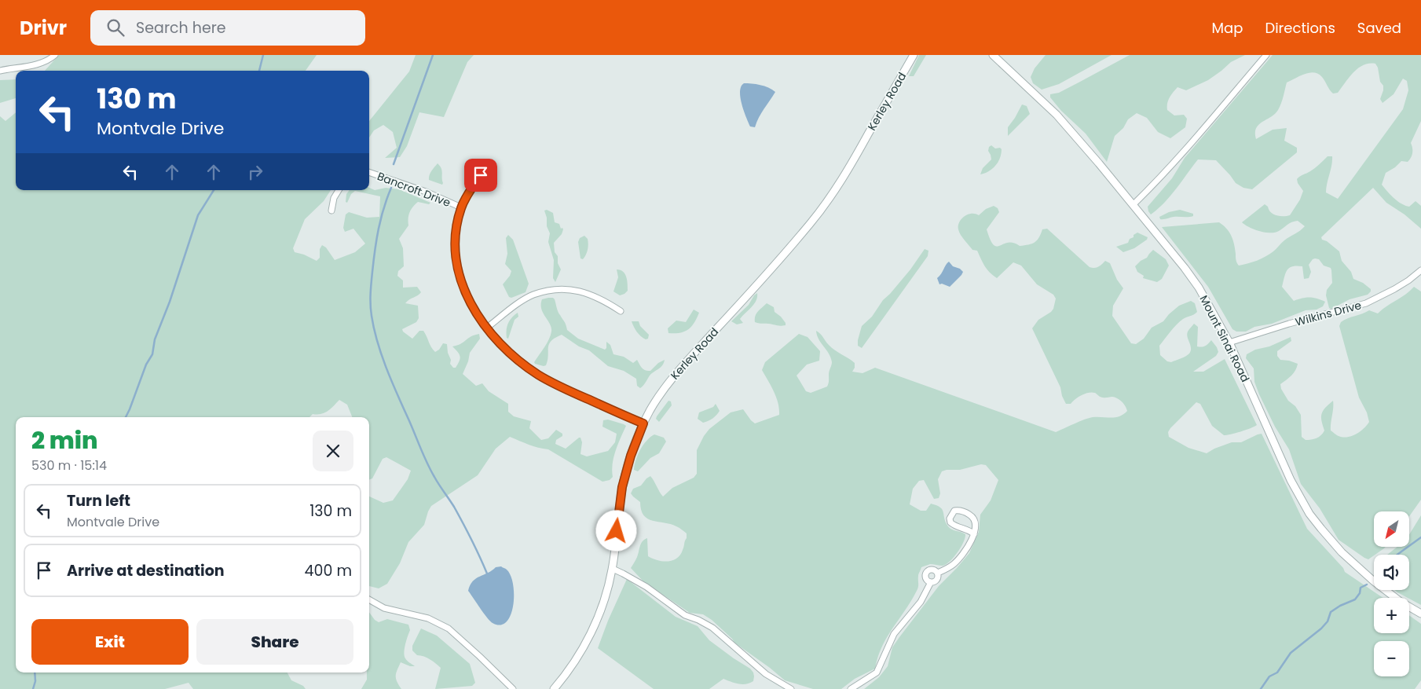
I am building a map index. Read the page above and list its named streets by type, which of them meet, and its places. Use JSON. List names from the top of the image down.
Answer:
{
  "streets": {
    "street": [
      "Kerley Road",
      "Bancroft Drive",
      "Wilkins Drive",
      "Mount Sinai Road"
    ]
  },
  "crossings": [
    ["Wilkins Drive", "Mount Sinai Road"]
  ],
  "north": "bottom left",
  "page": {
    "header": "Drivr",
    "search": "Search here",
    "nav": ["Map", "Directions", "Saved"],
    "turn": ["130 m", "Montvale Drive"],
    "heading": ["2 min", "530 m · 15:14"],
    "list": [
      {
        "name": "Turn left",
        "note": "Montvale Drive",
        "value": "130 m"
      },
      {
        "name": "Arrive at destination",
        "value": "400 m"
      }
    ],
    "map_buttons": ["+", "−"],
    "buttons": ["Exit", "Share"]
  }
}
